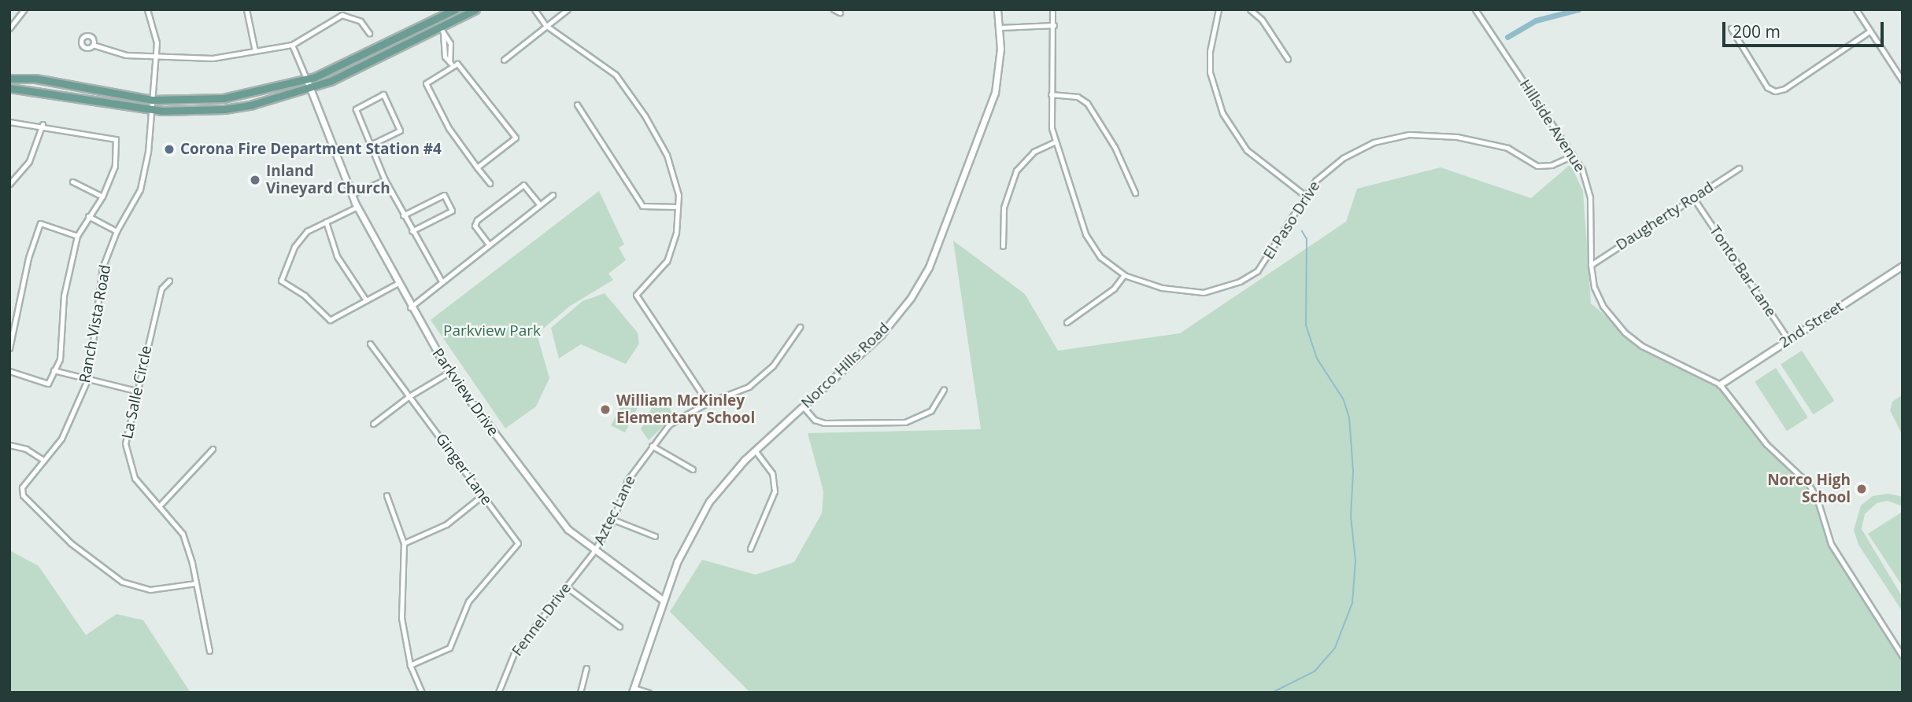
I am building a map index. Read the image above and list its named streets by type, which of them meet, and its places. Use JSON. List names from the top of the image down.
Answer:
{
  "streets": {
    "street": [
      "Hillside Avenue",
      "Daugherty Road",
      "El Paso Drive",
      "Tonto Bar Lane",
      "Ranch Vista Road",
      "2nd Street",
      "Norco Hills Road",
      "La Salle Circle",
      "Parkview Drive",
      "Ginger Lane",
      "Aztec Lane",
      "Fennel Drive"
    ]
  },
  "crossings": [
    ["Hillside Avenue", "Daugherty Road"],
    ["Hillside Avenue", "El Paso Drive"],
    ["Hillside Avenue", "2nd Street"],
    ["Tonto Bar Lane", "2nd Street"],
    ["Ranch Vista Road", "La Salle Circle"],
    ["Norco Hills Road", "Parkview Drive"],
    ["Parkview Drive", "Aztec Lane"],
    ["Parkview Drive", "Fennel Drive"],
    ["Aztec Lane", "Fennel Drive"]
  ],
  "parks": ["Parkview Park"],
  "places": [
    "Corona Fire Department Station #4",
    "Inland Vineyard Church",
    "William McKinley Elementary School",
    "Norco High School"
  ],
  "scale_bar": "200 m"
}
